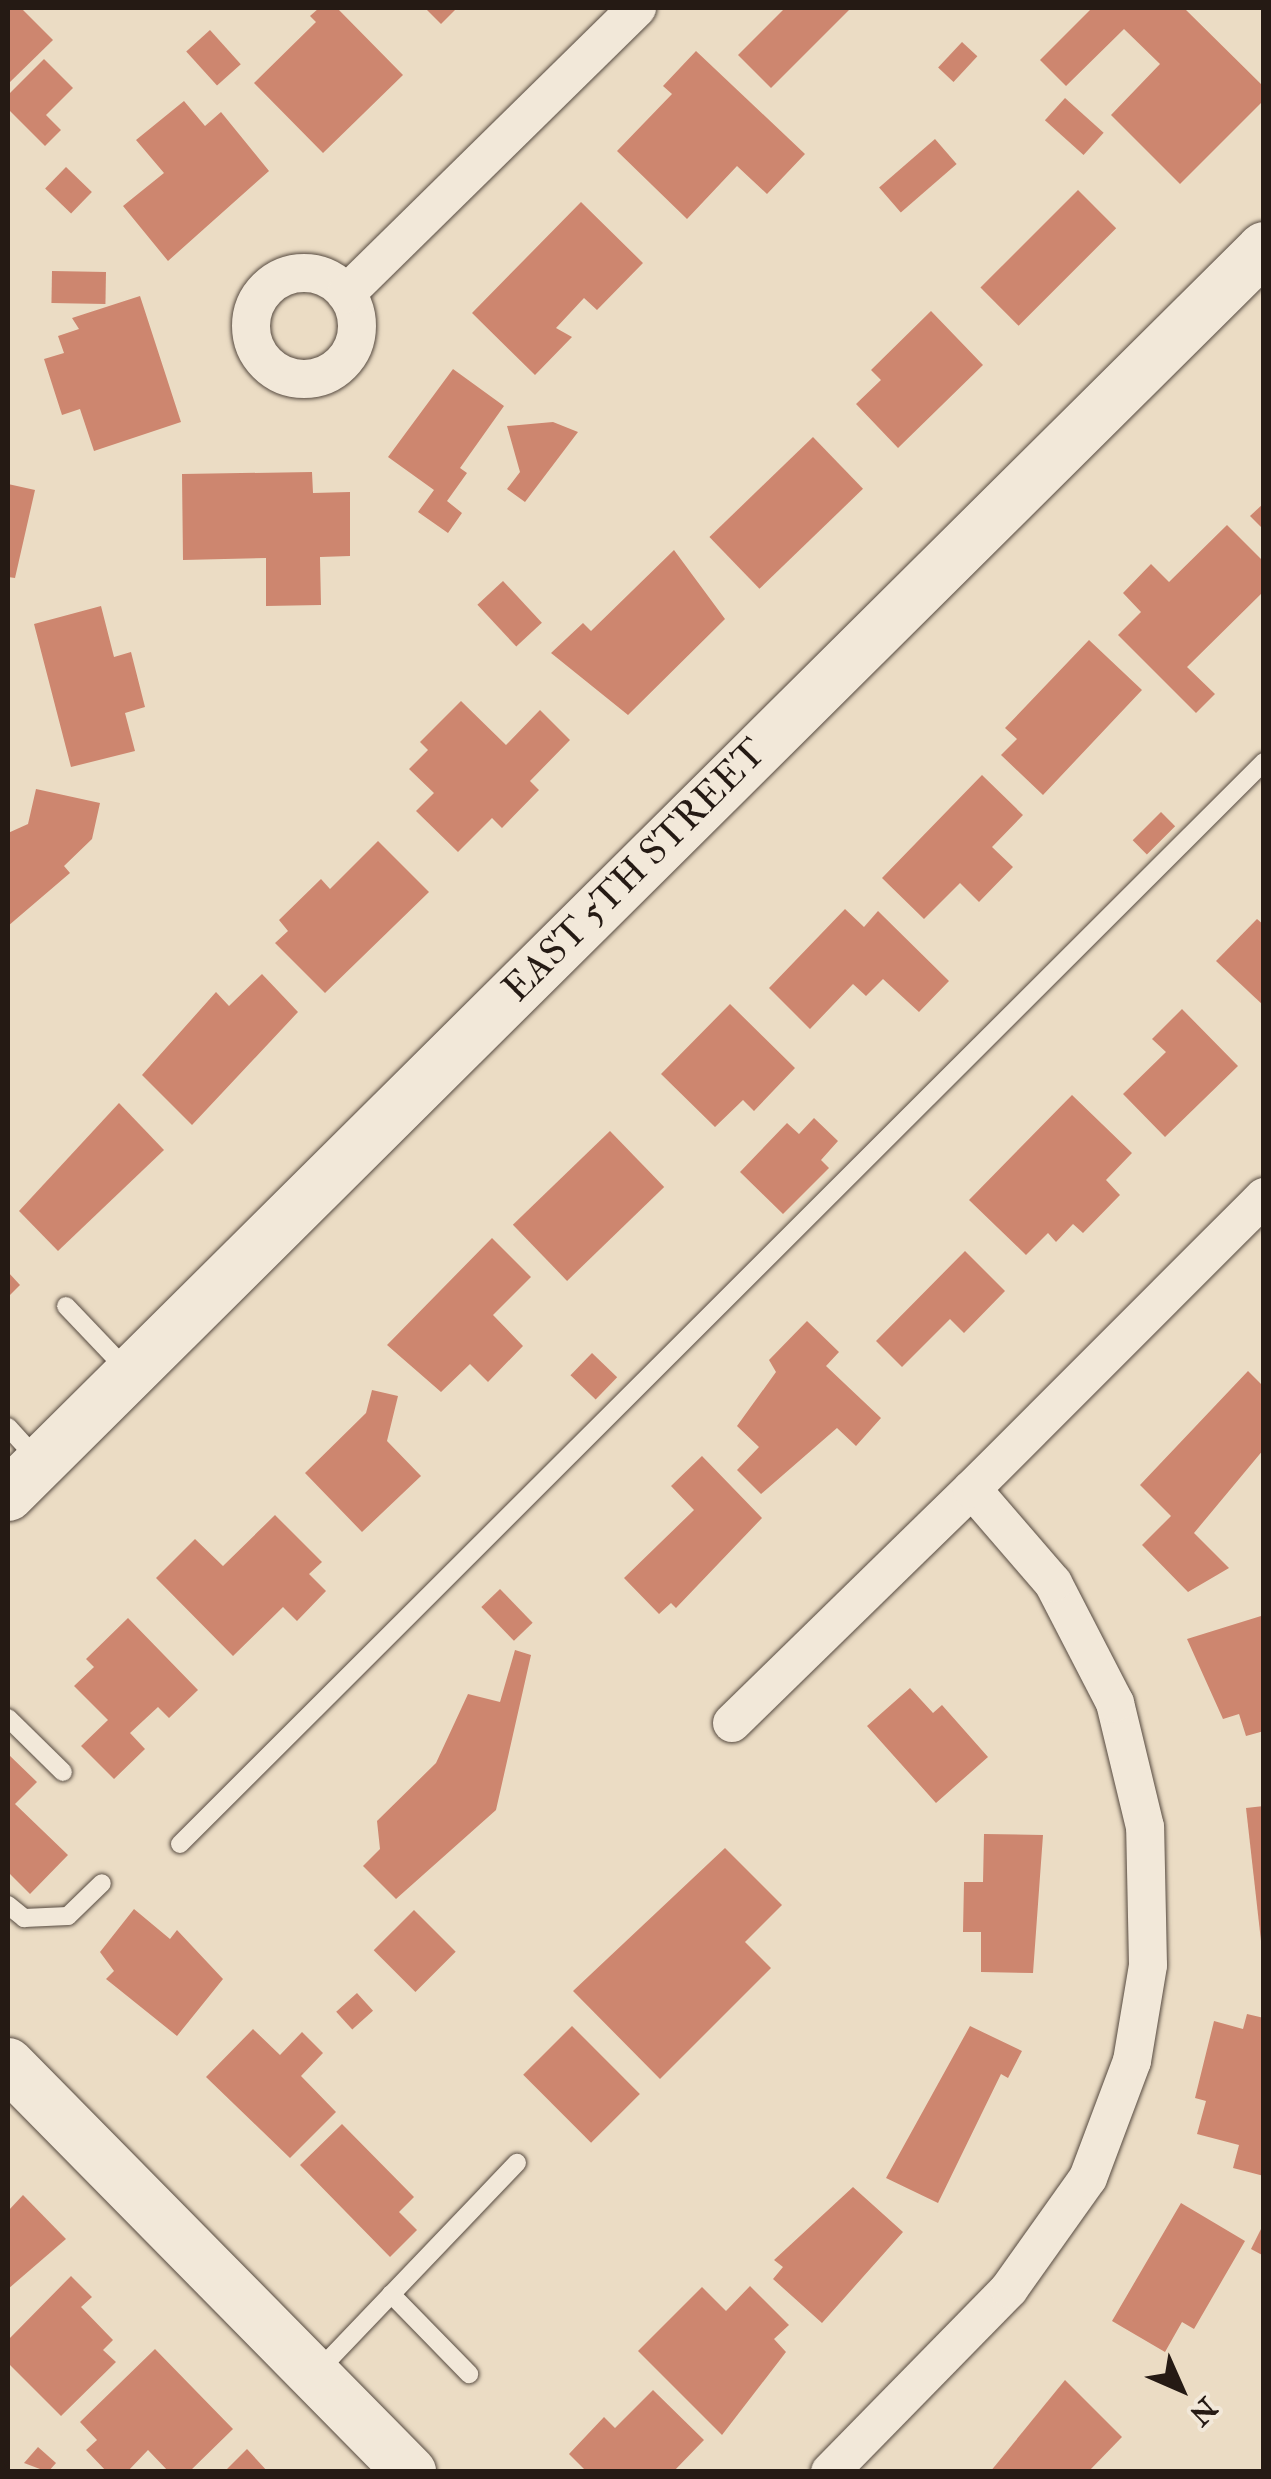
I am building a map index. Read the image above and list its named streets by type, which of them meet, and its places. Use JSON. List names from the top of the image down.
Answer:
{
  "streets": {
    "street": ["EAST 5TH STREET"]
  },
  "north": "bottom right"
}
